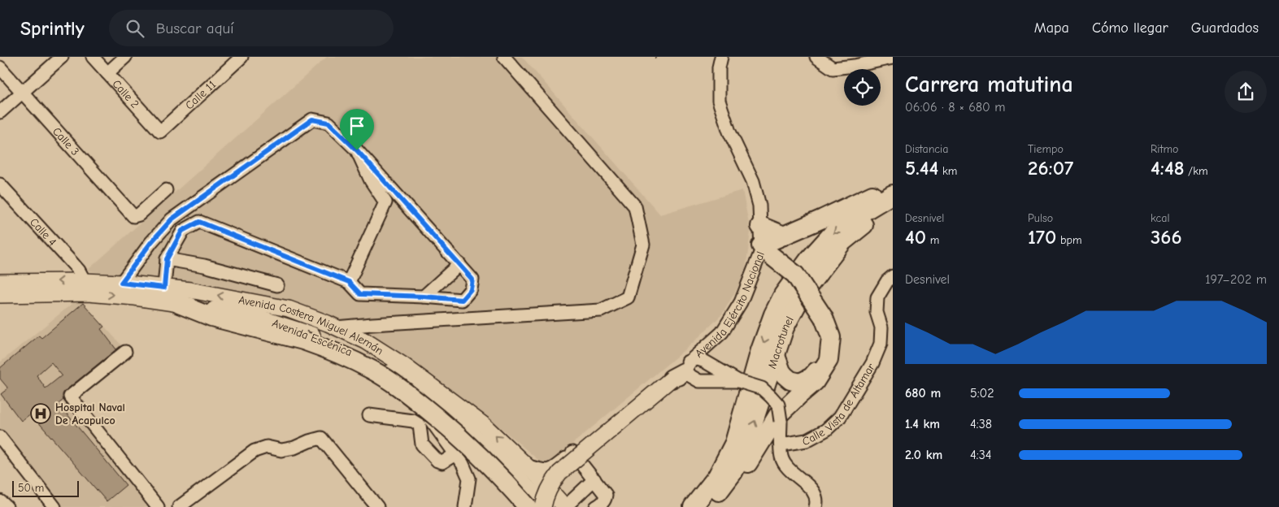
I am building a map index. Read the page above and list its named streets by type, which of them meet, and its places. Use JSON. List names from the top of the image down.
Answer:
{
  "streets": {
    "highway": ["Macrotunel"],
    "main road": ["Avenida Costera Miguel Alemán", "Avenida Escénica"],
    "street": [
      "Calle 2",
      "Calle 11",
      "Calle 3",
      "Calle 4",
      "Avenida Ejército Nacional",
      "Calle Vista de Altamar"
    ]
  },
  "crossings": [
    ["Calle 2", "Calle 11"],
    ["Calle 4", "Avenida Costera Miguel Alemán"],
    ["Avenida Ejército Nacional", "Avenida Costera Miguel Alemán"],
    ["Avenida Ejército Nacional", "Avenida Escénica"],
    ["Avenida Costera Miguel Alemán", "Avenida Escénica"]
  ],
  "one_way": ["Avenida Costera Miguel Alemán"],
  "places": {
    "hospital": ["Hospital Naval De Acapulco"]
  },
  "scale_bar": "50 m",
  "page": {
    "header": "Sprintly",
    "search": "Buscar aquí",
    "nav": ["Mapa", "Cómo llegar", "Guardados"],
    "heading": ["Carrera matutina", "06:06 · 8 × 680 m"],
    "stats": [
      ["Distancia", "5.44 km"],
      ["Tiempo", "26:07"],
      ["Ritmo", "4:48 /km"],
      ["Desnivel", "40 m"],
      ["Pulso", "170 bpm"],
      ["kcal", "366"]
    ],
    "chart": ["Desnivel", "197–202 m"],
    "list": [
      {
        "name": "680 m",
        "note": "5:02"
      },
      {
        "name": "1.4 km",
        "note": "4:38"
      },
      {
        "name": "2.0 km",
        "note": "4:34"
      }
    ],
    "scale": "50 m"
  }
}
